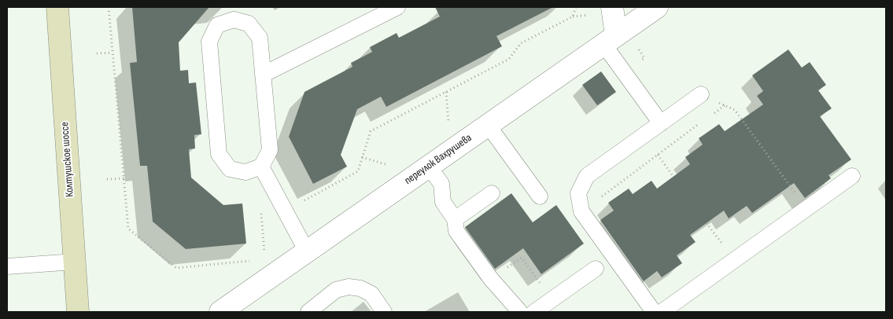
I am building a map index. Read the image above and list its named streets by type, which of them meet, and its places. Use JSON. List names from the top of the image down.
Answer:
{
  "streets": {
    "main road": ["Колтушское шоссе"],
    "street": ["переулок Вахрушева"]
  }
}
